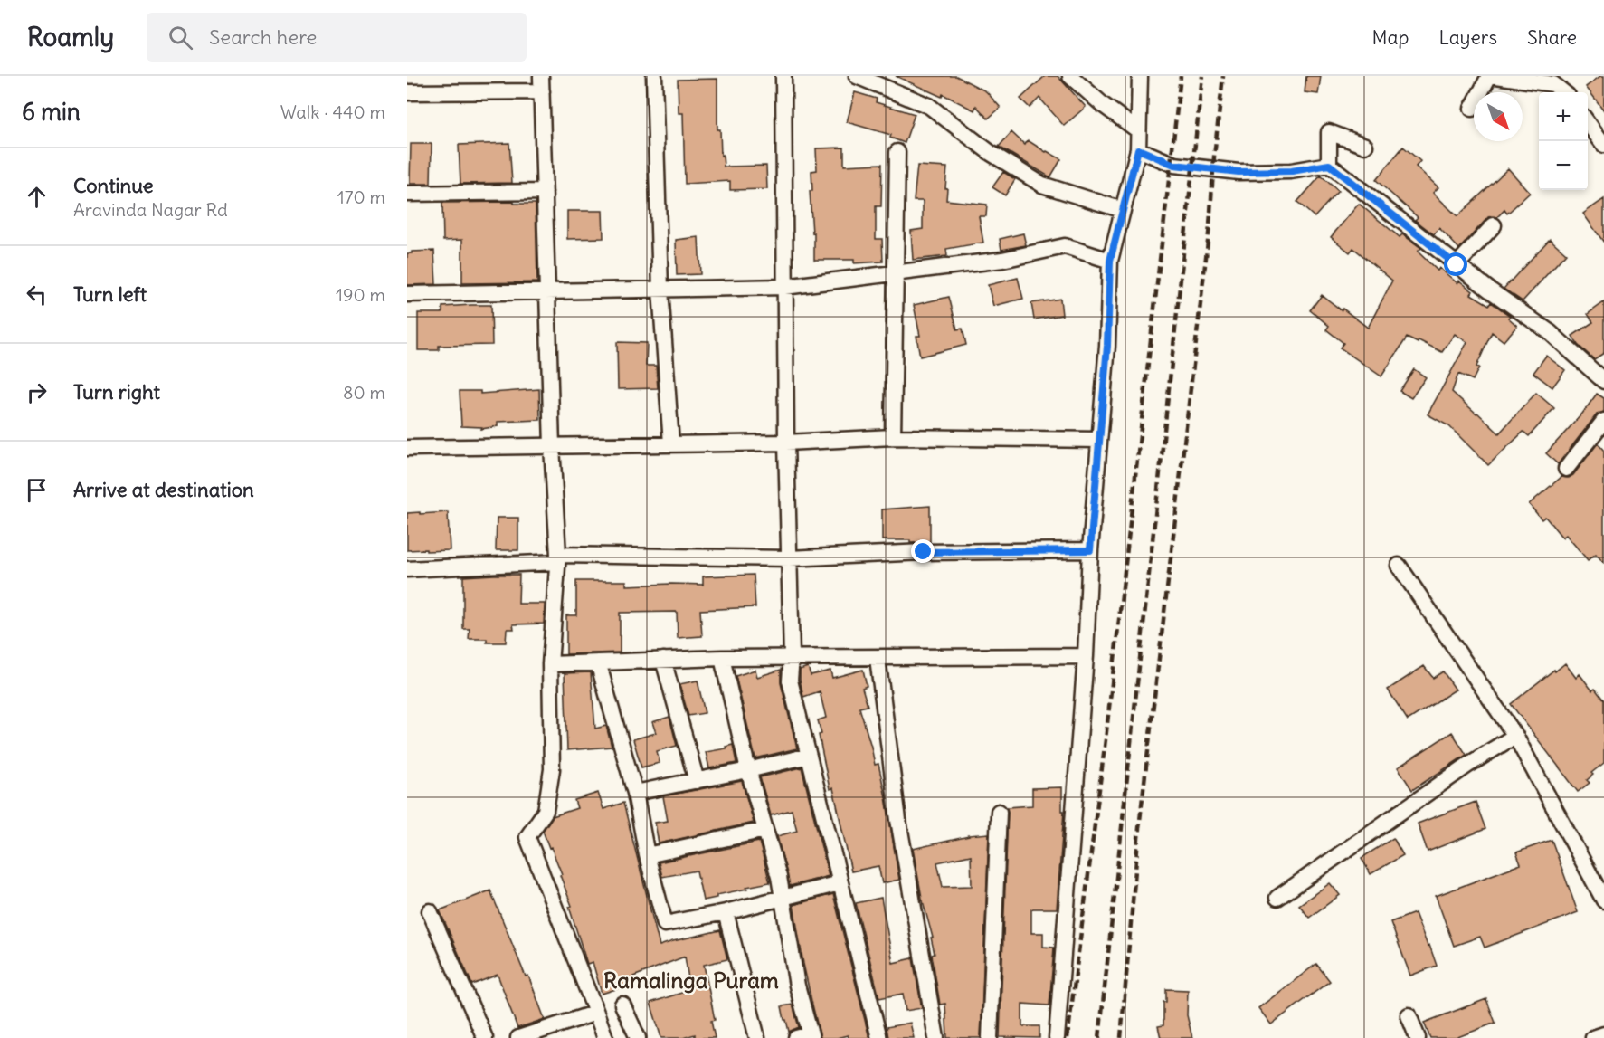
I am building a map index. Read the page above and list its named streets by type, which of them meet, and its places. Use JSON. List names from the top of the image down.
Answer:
{
  "districts": ["Ramalinga Puram"],
  "north": "bottom right",
  "page": {
    "header": "Roamly",
    "search": "Search here",
    "nav": ["Map", "Layers", "Share"],
    "heading": ["6 min", "Walk · 440 m"],
    "map_buttons": ["+", "−"],
    "list": [
      ["Continue", "Aravinda Nagar Rd", "170 m"],
      ["Turn left", "190 m"],
      ["Turn right", "80 m"],
      "Arrive at destination"
    ]
  }
}
